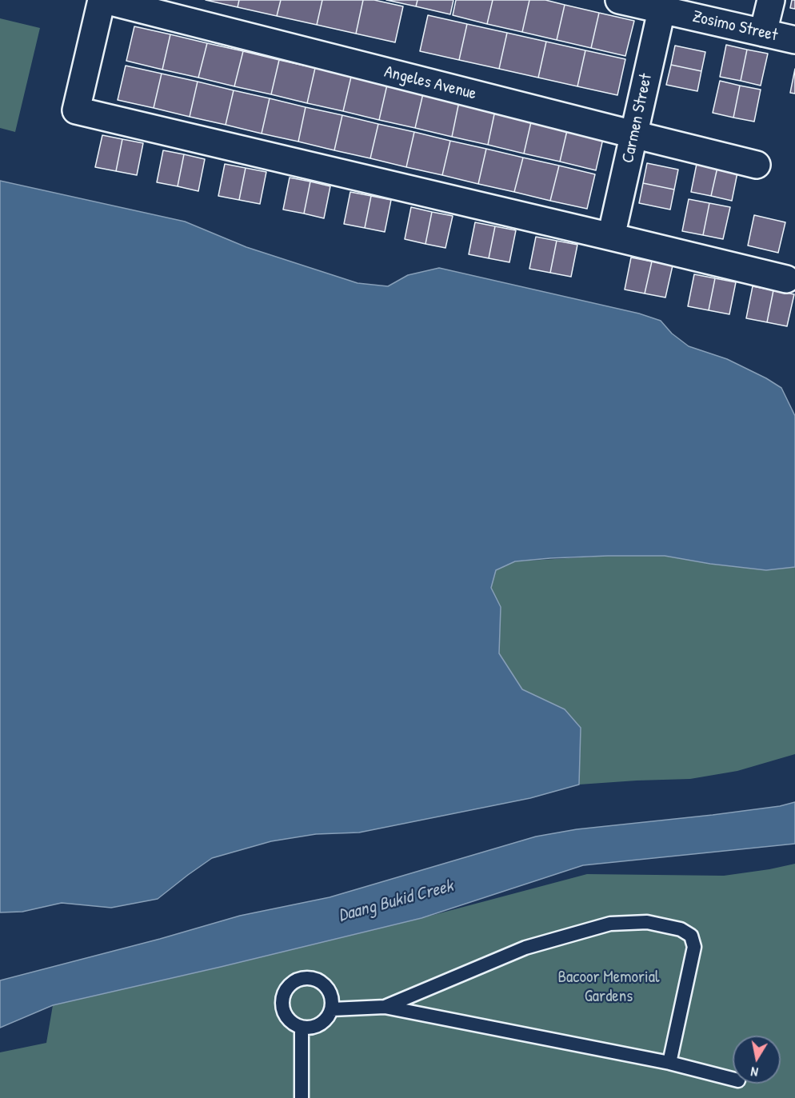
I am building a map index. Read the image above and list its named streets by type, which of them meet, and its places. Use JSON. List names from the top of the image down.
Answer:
{
  "streets": {
    "street": ["Zosimo Street", "Angeles Avenue", "Carmen Street"]
  },
  "crossings": [
    ["Zosimo Street", "Carmen Street"],
    ["Angeles Avenue", "Carmen Street"]
  ],
  "water": ["Daang Bukid Creek"],
  "parks": ["Bacoor Memorial Gardens"],
  "north": "bottom"
}
